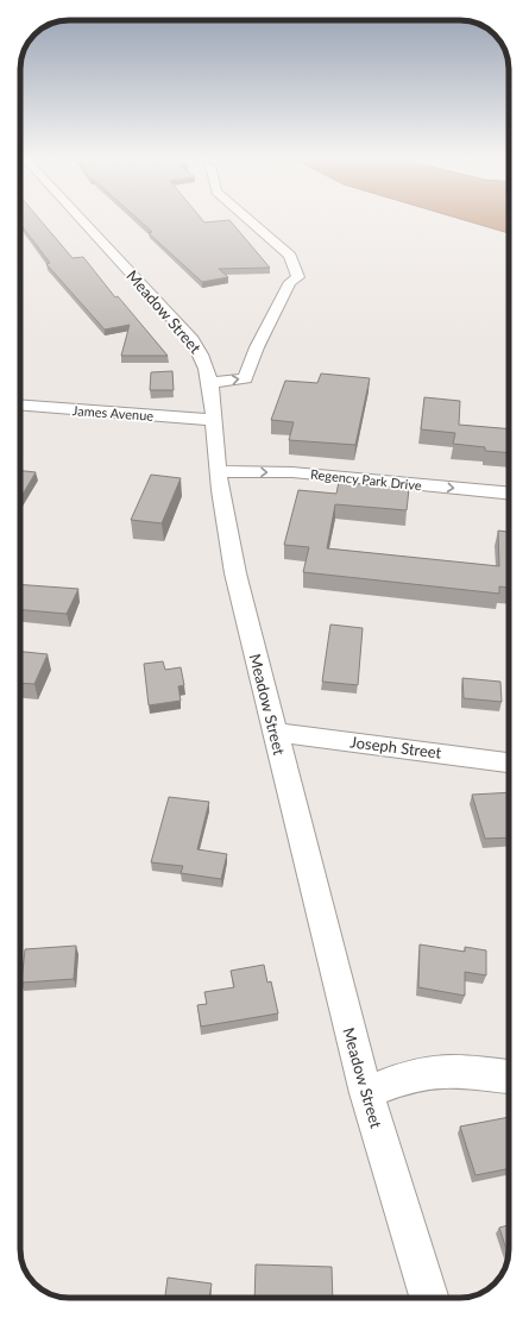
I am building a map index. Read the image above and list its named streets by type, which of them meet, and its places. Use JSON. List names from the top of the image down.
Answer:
{
  "streets": {
    "street": [
      "Meadow Street",
      "James Avenue",
      "Regency Park Drive",
      "Joseph Street"
    ]
  },
  "crossings": [
    ["Meadow Street", "James Avenue"],
    ["Meadow Street", "Regency Park Drive"],
    ["Meadow Street", "Joseph Street"]
  ],
  "one_way": ["Regency Park Drive"]
}
